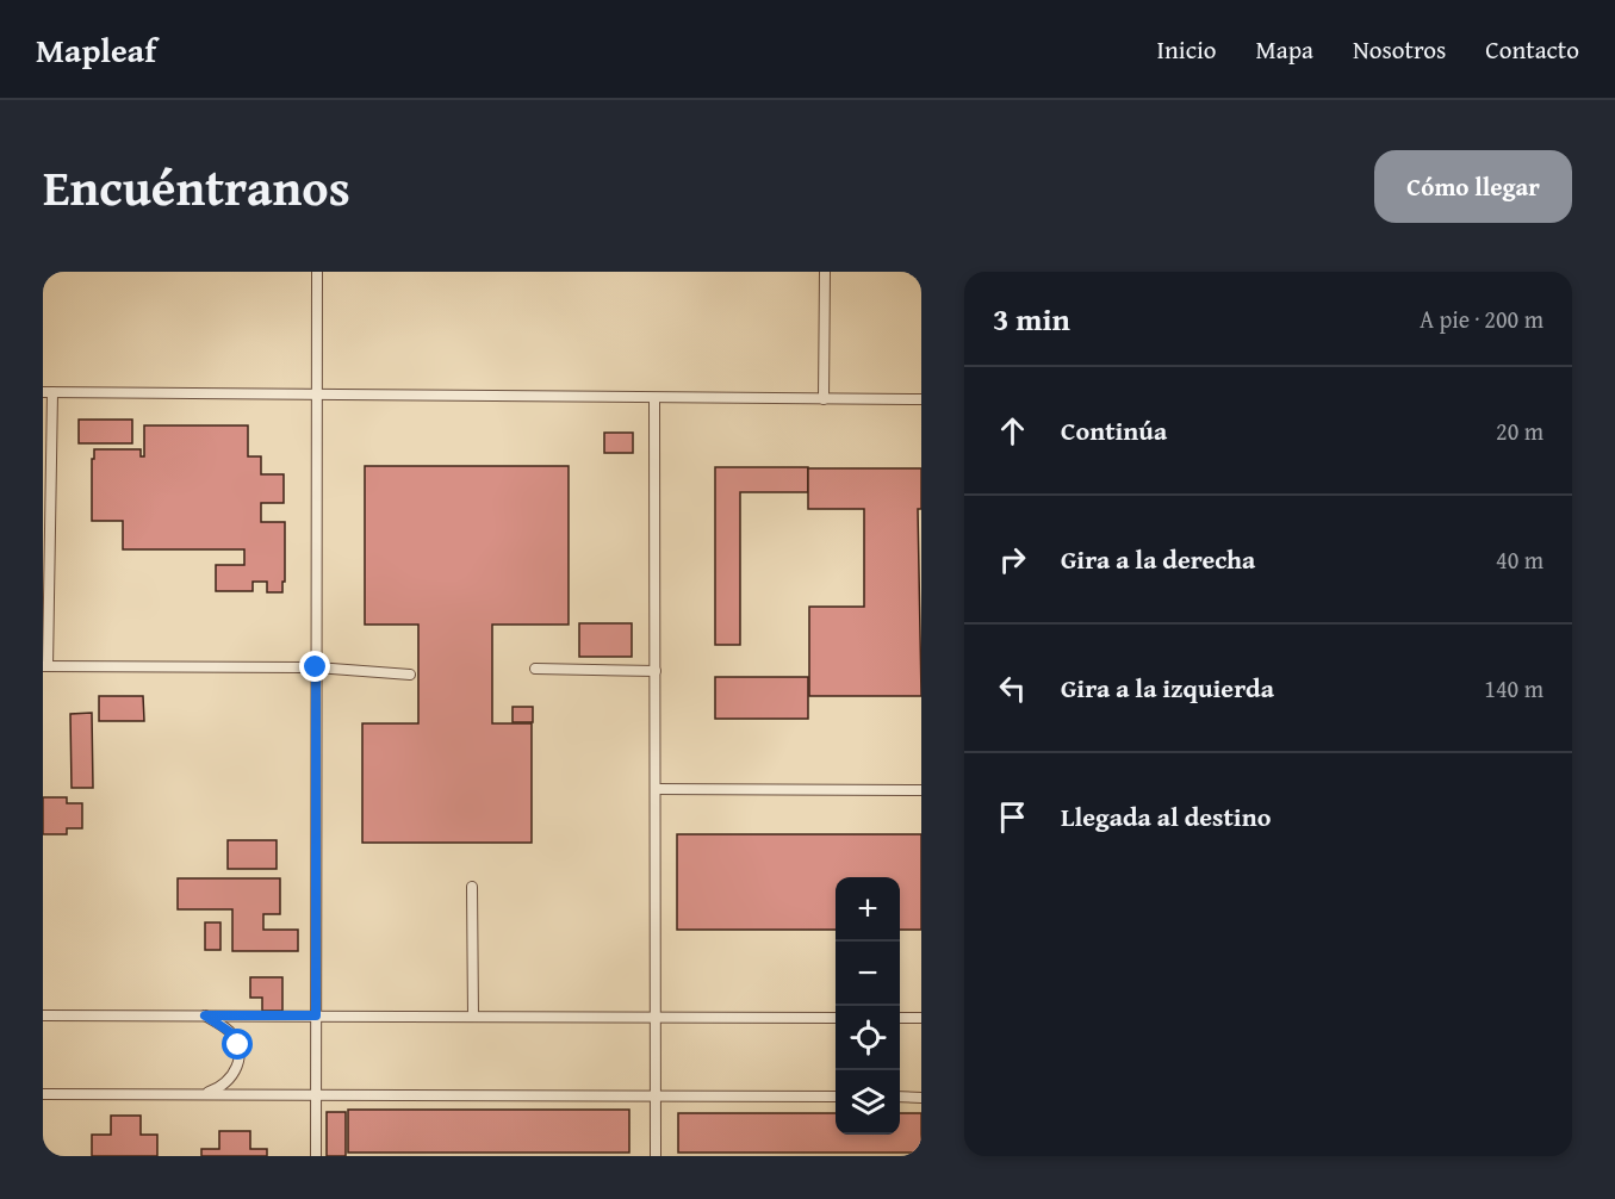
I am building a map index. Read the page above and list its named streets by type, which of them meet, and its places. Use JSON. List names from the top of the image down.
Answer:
{
  "page": {
    "header": "Mapleaf",
    "nav": [
      "Inicio",
      "Mapa",
      "Nosotros",
      "Contacto"
    ],
    "title": "Encuéntranos",
    "buttons": "Cómo llegar",
    "heading": ["3 min", "A pie · 200 m"],
    "list": [
      ["Continúa", "20 m"],
      ["Gira a la derecha", "40 m"],
      ["Gira a la izquierda", "140 m"],
      "Llegada al destino"
    ],
    "map_buttons": ["+", "−"]
  }
}
